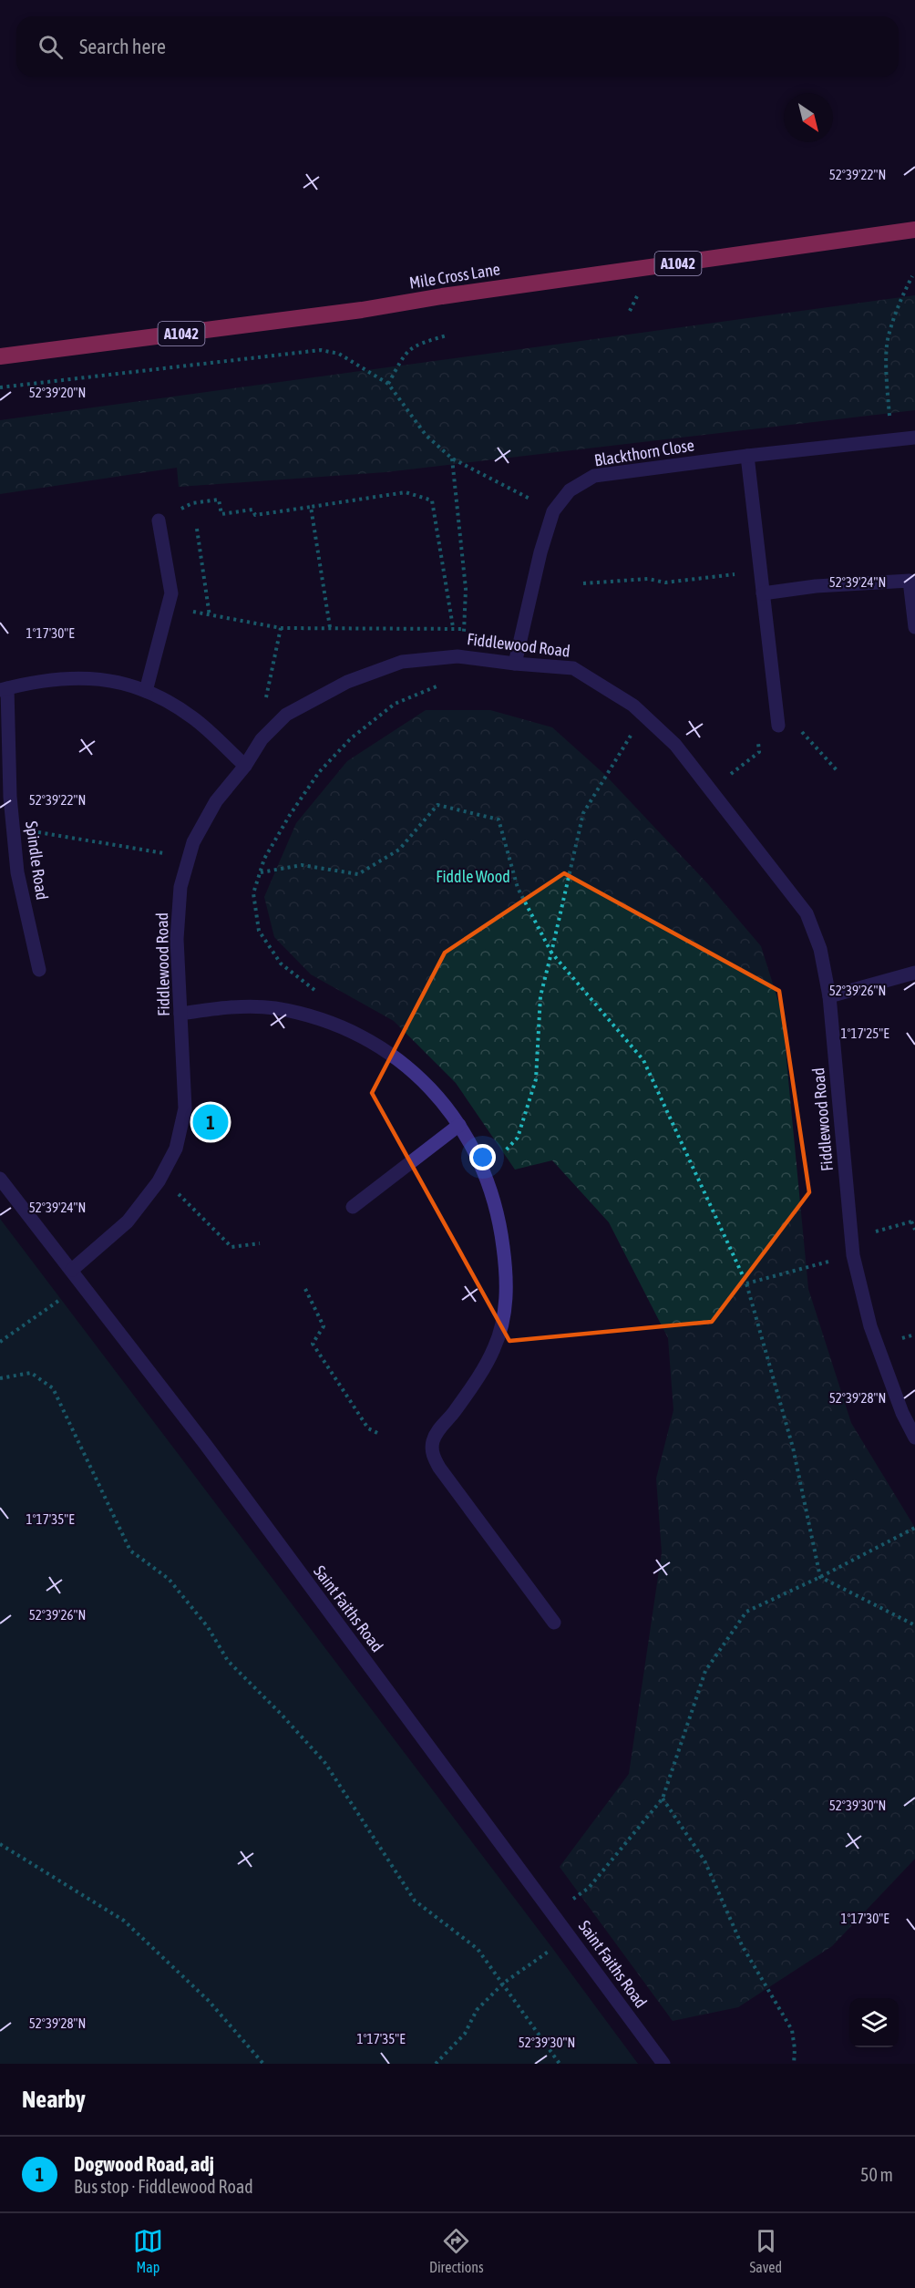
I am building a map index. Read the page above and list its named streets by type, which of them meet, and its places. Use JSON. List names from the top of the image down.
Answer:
{
  "streets": {
    "highway": ["A1042", "Mile Cross Lane"],
    "street": [
      "Blackthorn Close",
      "Fiddlewood Road",
      "Spindle Road",
      "Saint Faiths Road"
    ]
  },
  "crossings": [
    ["Blackthorn Close", "Fiddlewood Road"],
    ["Fiddlewood Road", "Spindle Road"],
    ["Fiddlewood Road", "Saint Faiths Road"]
  ],
  "parks": ["Fiddle Wood"],
  "north": "bottom right",
  "page": {
    "search": "Search here",
    "pins": "1",
    "heading": "Nearby",
    "list": [
      {
        "mark": "1",
        "name": "Dogwood Road, adj",
        "note": "Bus stop · Fiddlewood Road",
        "value": "50 m"
      }
    ],
    "nav": ["Map", "Directions", "Saved"]
  },
  "coordinates": [
    "52°39'22\"N",
    "52°39'20\"N",
    "52°39'24\"N",
    "1°17'30\"E",
    "52°39'26\"N",
    "1°17'25\"E",
    "52°39'28\"N",
    "1°17'35\"E",
    "52°39'30\"N"
  ]
}
